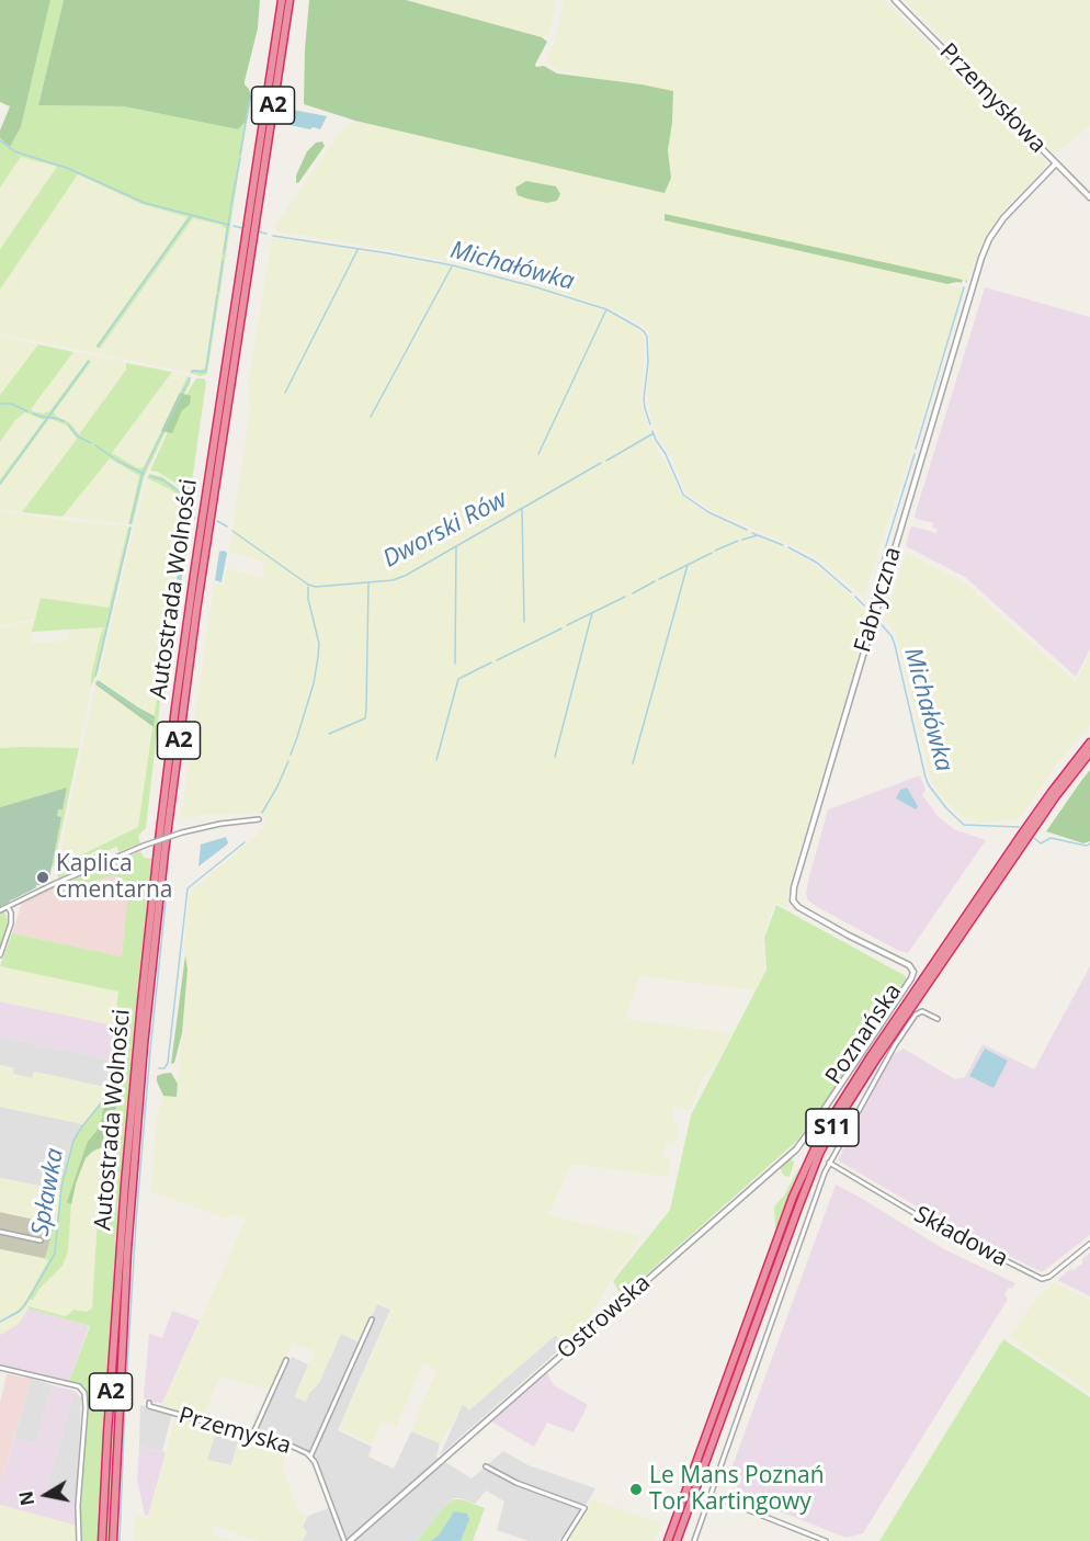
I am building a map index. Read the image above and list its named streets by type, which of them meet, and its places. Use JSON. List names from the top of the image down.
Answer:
{
  "streets": {
    "highway": [
      "A2",
      "Autostrada Wolności",
      "Poznańska",
      "S11"
    ],
    "street": [
      "Przemysłowa",
      "Fabryczna",
      "Składowa",
      "Ostrowska",
      "Przemyska"
    ]
  },
  "crossings": [
    ["Przemysłowa", "Fabryczna"],
    ["Fabryczna", "Ostrowska"],
    ["Poznańska", "S11"],
    ["Ostrowska", "Przemyska"]
  ],
  "water": ["Michałówka", "Dworski Rów", "Spławka"],
  "places": ["Kaplica cmentarna", "Le Mans Poznań Tor Kartingowy"],
  "north": "left"
}
